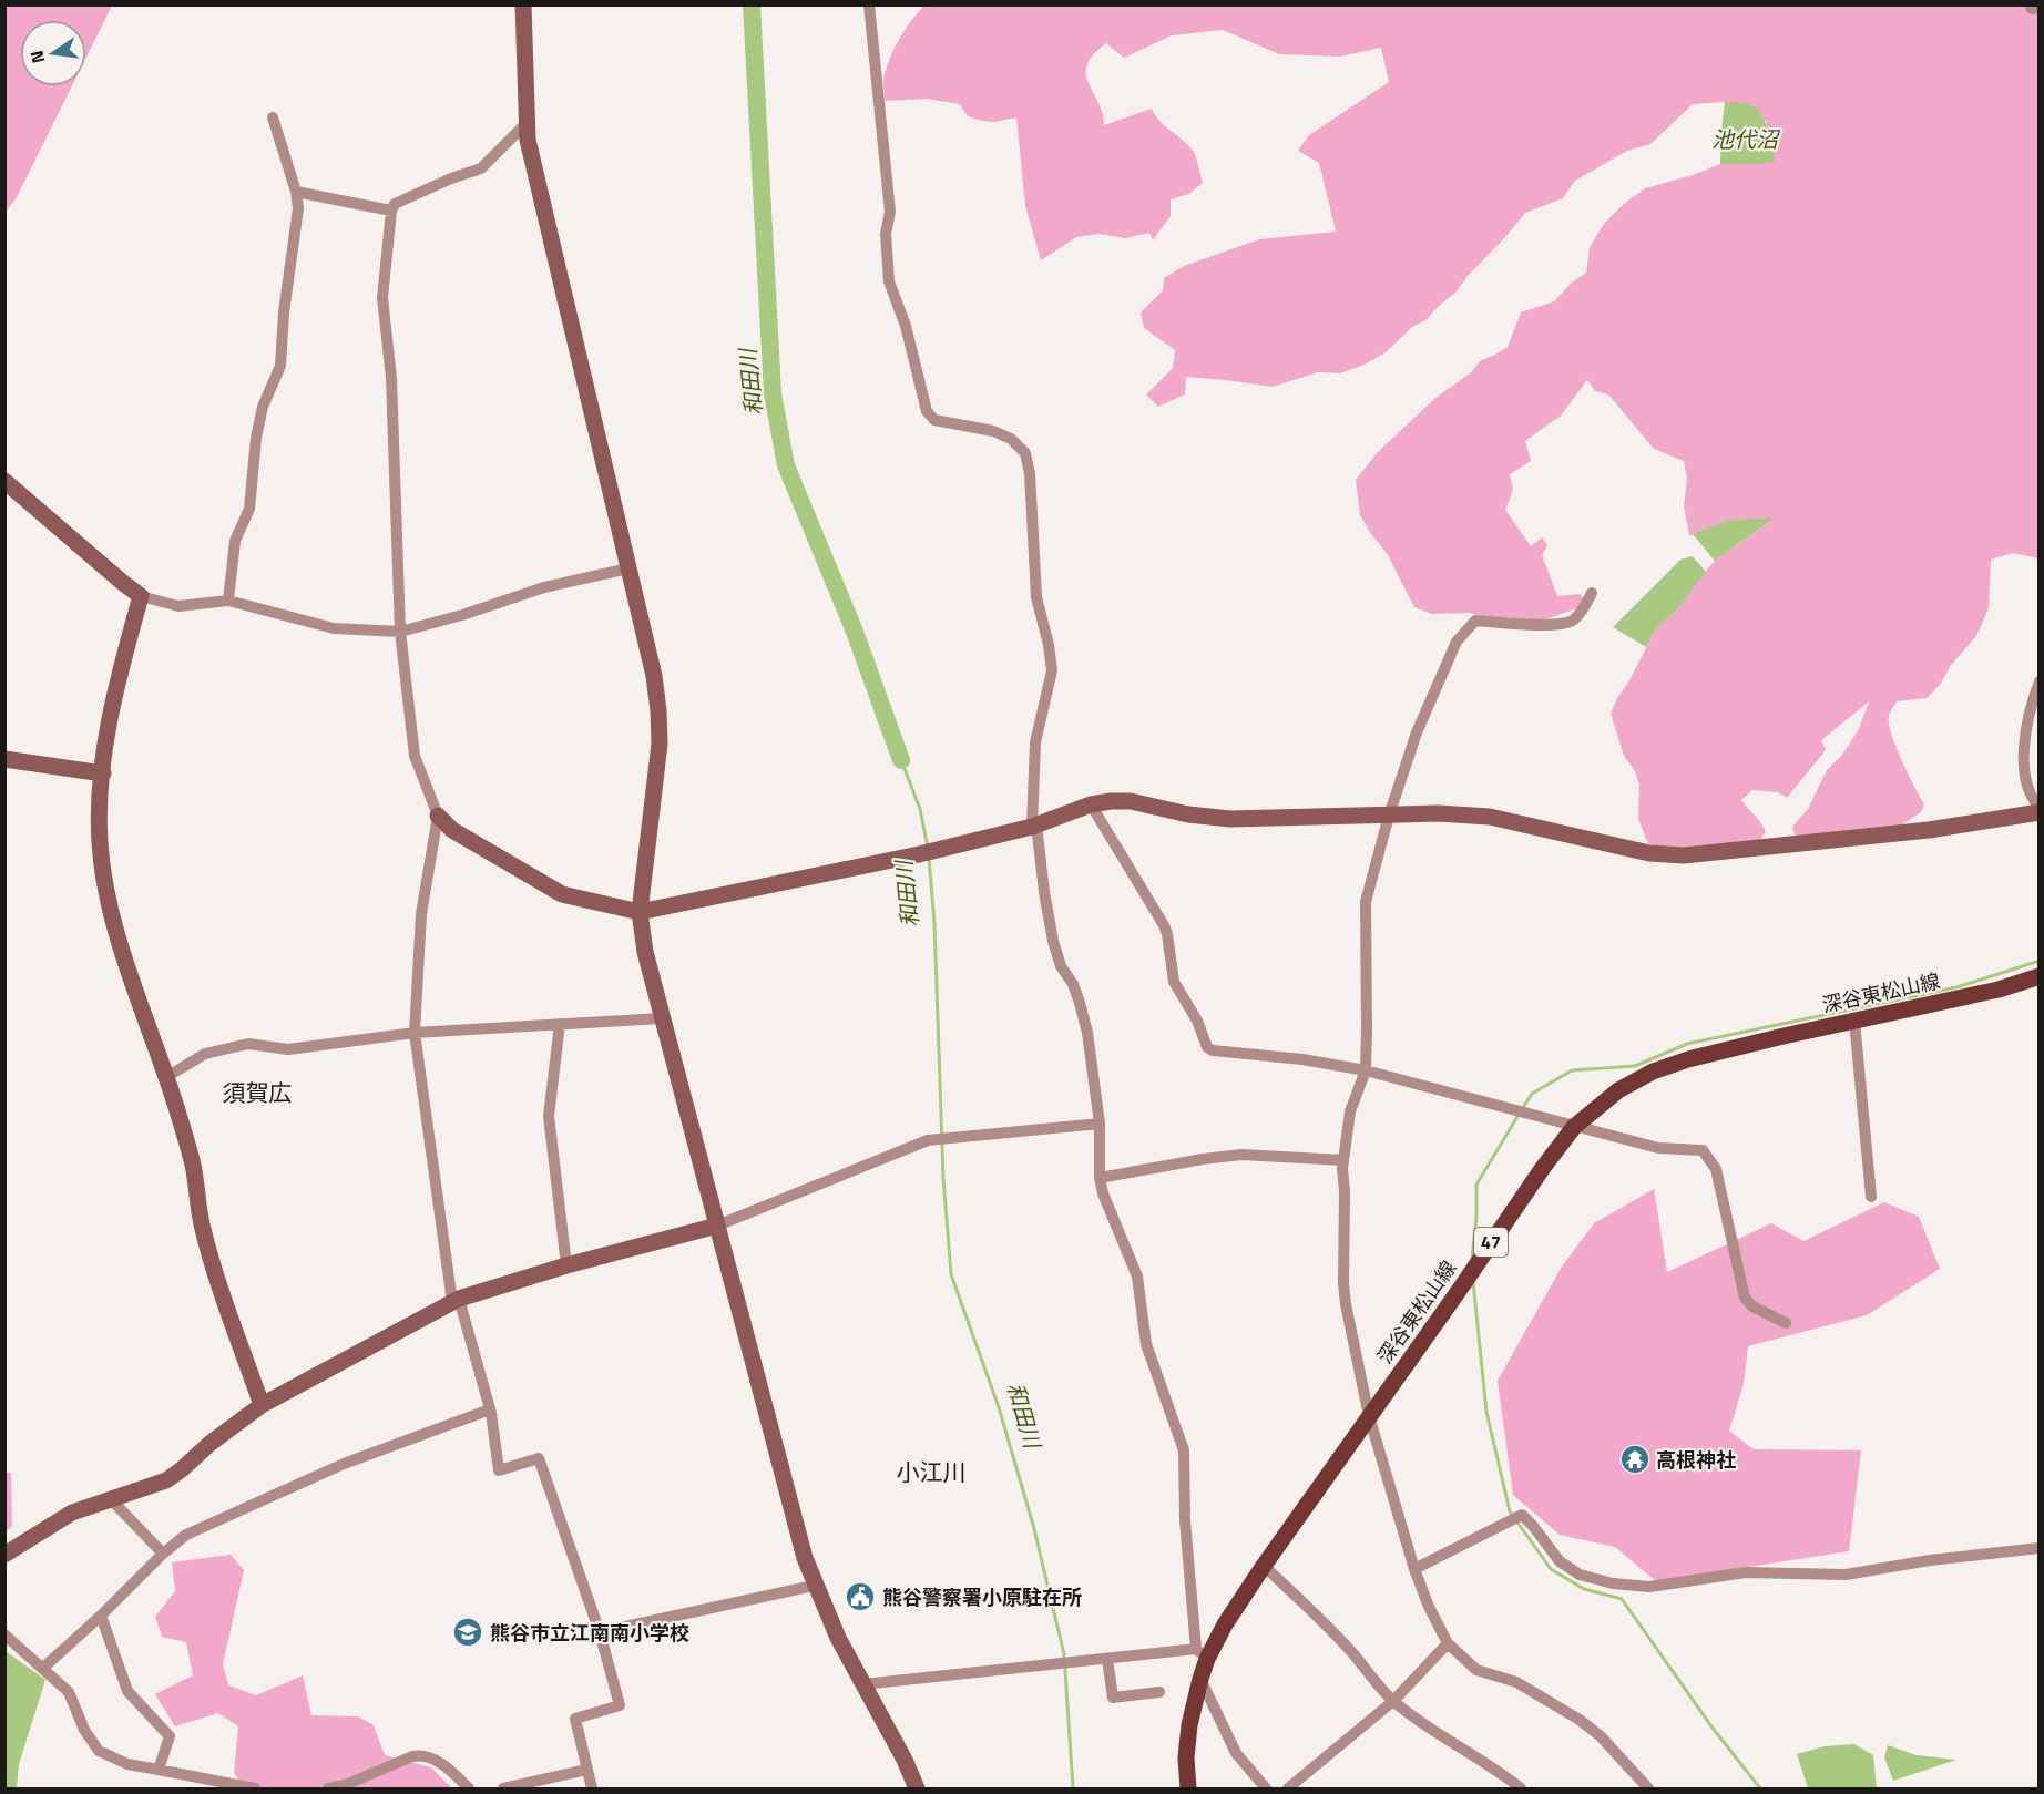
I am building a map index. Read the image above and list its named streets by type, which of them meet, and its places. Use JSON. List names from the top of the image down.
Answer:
{
  "streets": {
    "main road": ["深谷東松山線", "47"]
  },
  "districts": ["須賀広", "小江川"],
  "water": ["池代沼", "和田川"],
  "places": {
    "temple": ["高根神社"],
    "public building": ["熊谷警察署小原駐在所"],
    "school or university": ["熊谷市立江南南小学校"]
  },
  "north": "left"
}
